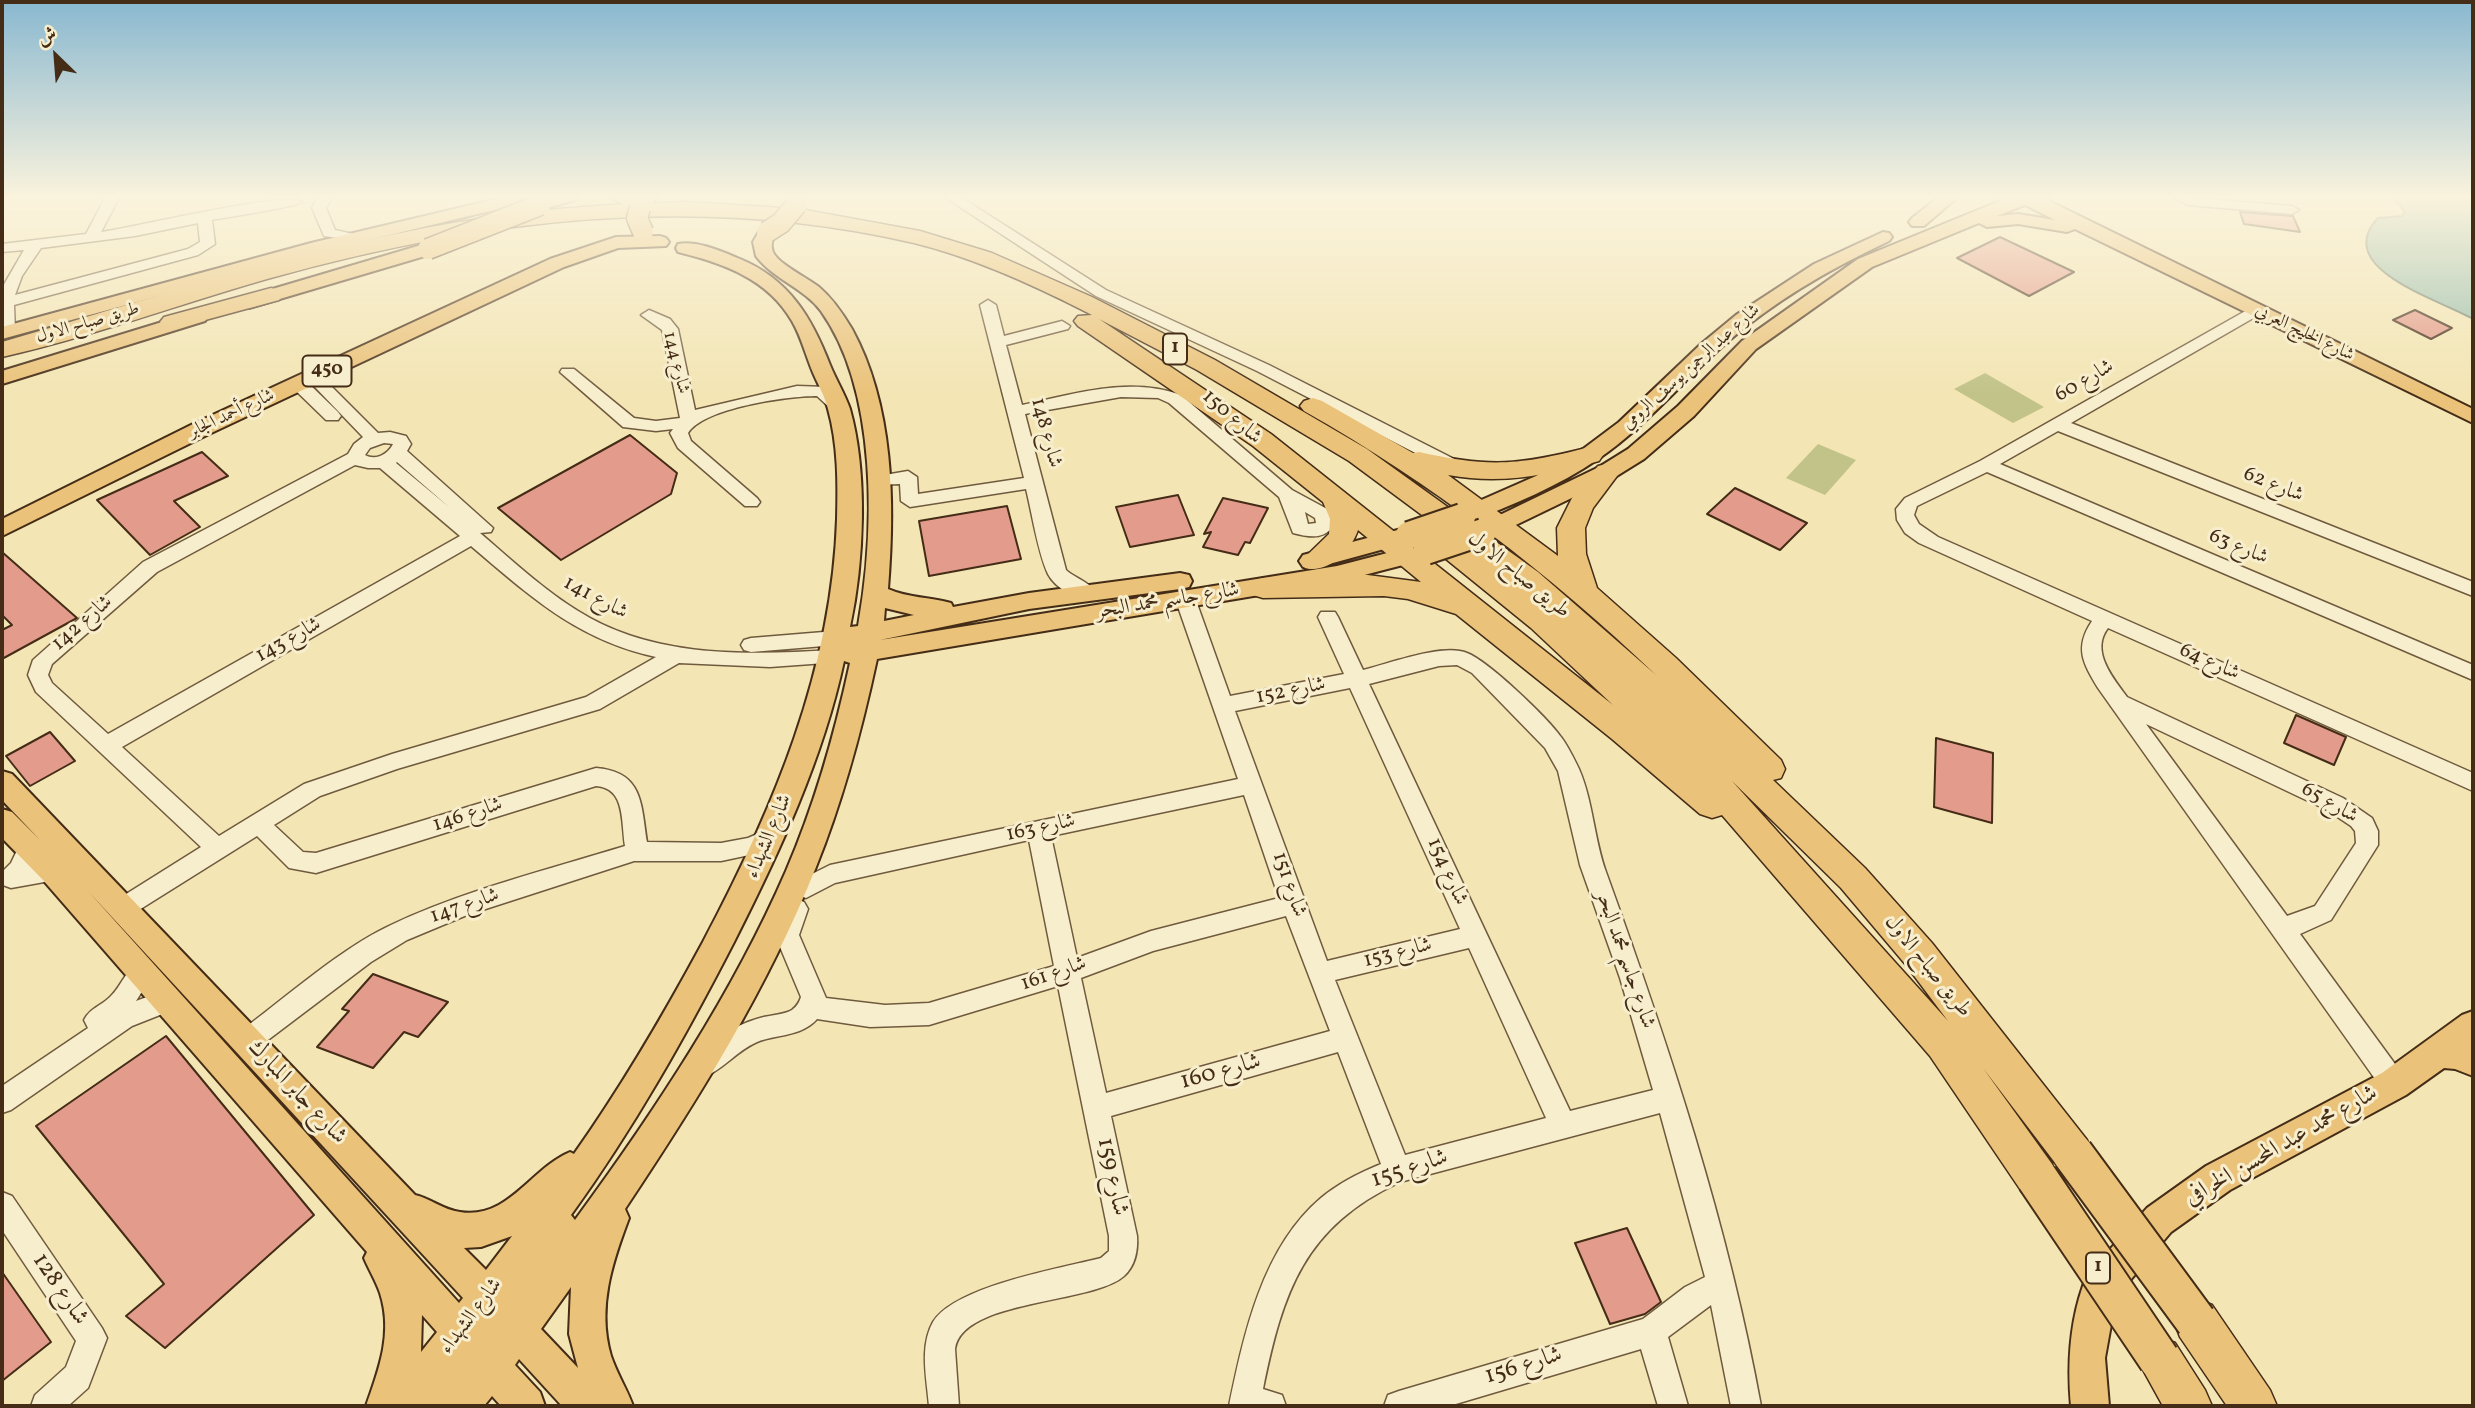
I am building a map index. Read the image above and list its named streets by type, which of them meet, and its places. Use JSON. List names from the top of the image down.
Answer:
{
  "streets": {
    "highway": ["طريق صباح الاول", "1"],
    "main road": [
      "شارع الخليج العربي",
      "شارع عبد الرحمن يوسف الرومي",
      "450",
      "شارع أحمد الجابر",
      "شارع جاسم محمد البحر",
      "شارع الشهداء",
      "شارع جابر المبارك",
      "شارع محمد عبد المحسن الخرافي"
    ],
    "street": [
      "شارع 144",
      "شارع 60",
      "شارع 150",
      "شارع 148",
      "شارع 62",
      "شارع 63",
      "شارع 141",
      "شارع 142",
      "شارع 143",
      "شارع 64",
      "شارع 152",
      "شارع 65",
      "شارع 146",
      "شارع 163",
      "شارع 154",
      "شارع 151",
      "شارع 147",
      "شارع 153",
      "شارع 161",
      "شارع 160",
      "شارع 155",
      "شارع 159",
      "شارع 128",
      "شارع 156"
    ]
  },
  "crossings": [
    ["شارع الخليج العربي", "شارع 60"],
    ["شارع 144", "شارع الشهداء"],
    ["شارع عبد الرحمن يوسف الرومي", "شارع جاسم محمد البحر"],
    ["شارع 60", "شارع 62"],
    ["شارع 60", "شارع 63"],
    ["شارع 60", "شارع 64"],
    ["شارع 150", "شارع 148"],
    ["شارع 141", "شارع جاسم محمد البحر"],
    ["شارع 141", "شارع 143"],
    ["شارع 141", "شارع الشهداء"],
    ["شارع جاسم محمد البحر", "شارع 152"],
    ["شارع جاسم محمد البحر", "شارع الشهداء"],
    ["شارع جاسم محمد البحر", "شارع 154"],
    ["شارع جاسم محمد البحر", "شارع 151"],
    ["شارع جاسم محمد البحر", "شارع 155"],
    ["شارع جاسم محمد البحر", "شارع 156"],
    ["شارع 142", "شارع 143"],
    ["شارع 152", "شارع 154"],
    ["شارع 152", "شارع 151"],
    ["شارع 146", "شارع 147"],
    ["شارع 163", "شارع الشهداء"],
    ["شارع 163", "شارع 151"],
    ["شارع 163", "شارع 161"],
    ["شارع 163", "شارع 159"],
    ["شارع الشهداء", "شارع 147"],
    ["شارع الشهداء", "شارع جابر المبارك"],
    ["شارع 154", "شارع 153"],
    ["شارع 154", "شارع 155"],
    ["شارع 151", "شارع 153"],
    ["شارع 151", "شارع 161"],
    ["شارع 151", "شارع 160"],
    ["شارع 151", "شارع 155"],
    ["شارع 147", "شارع جابر المبارك"],
    ["شارع 161", "شارع 159"],
    ["شارع 160", "شارع 159"]
  ],
  "north": "top left"
}
